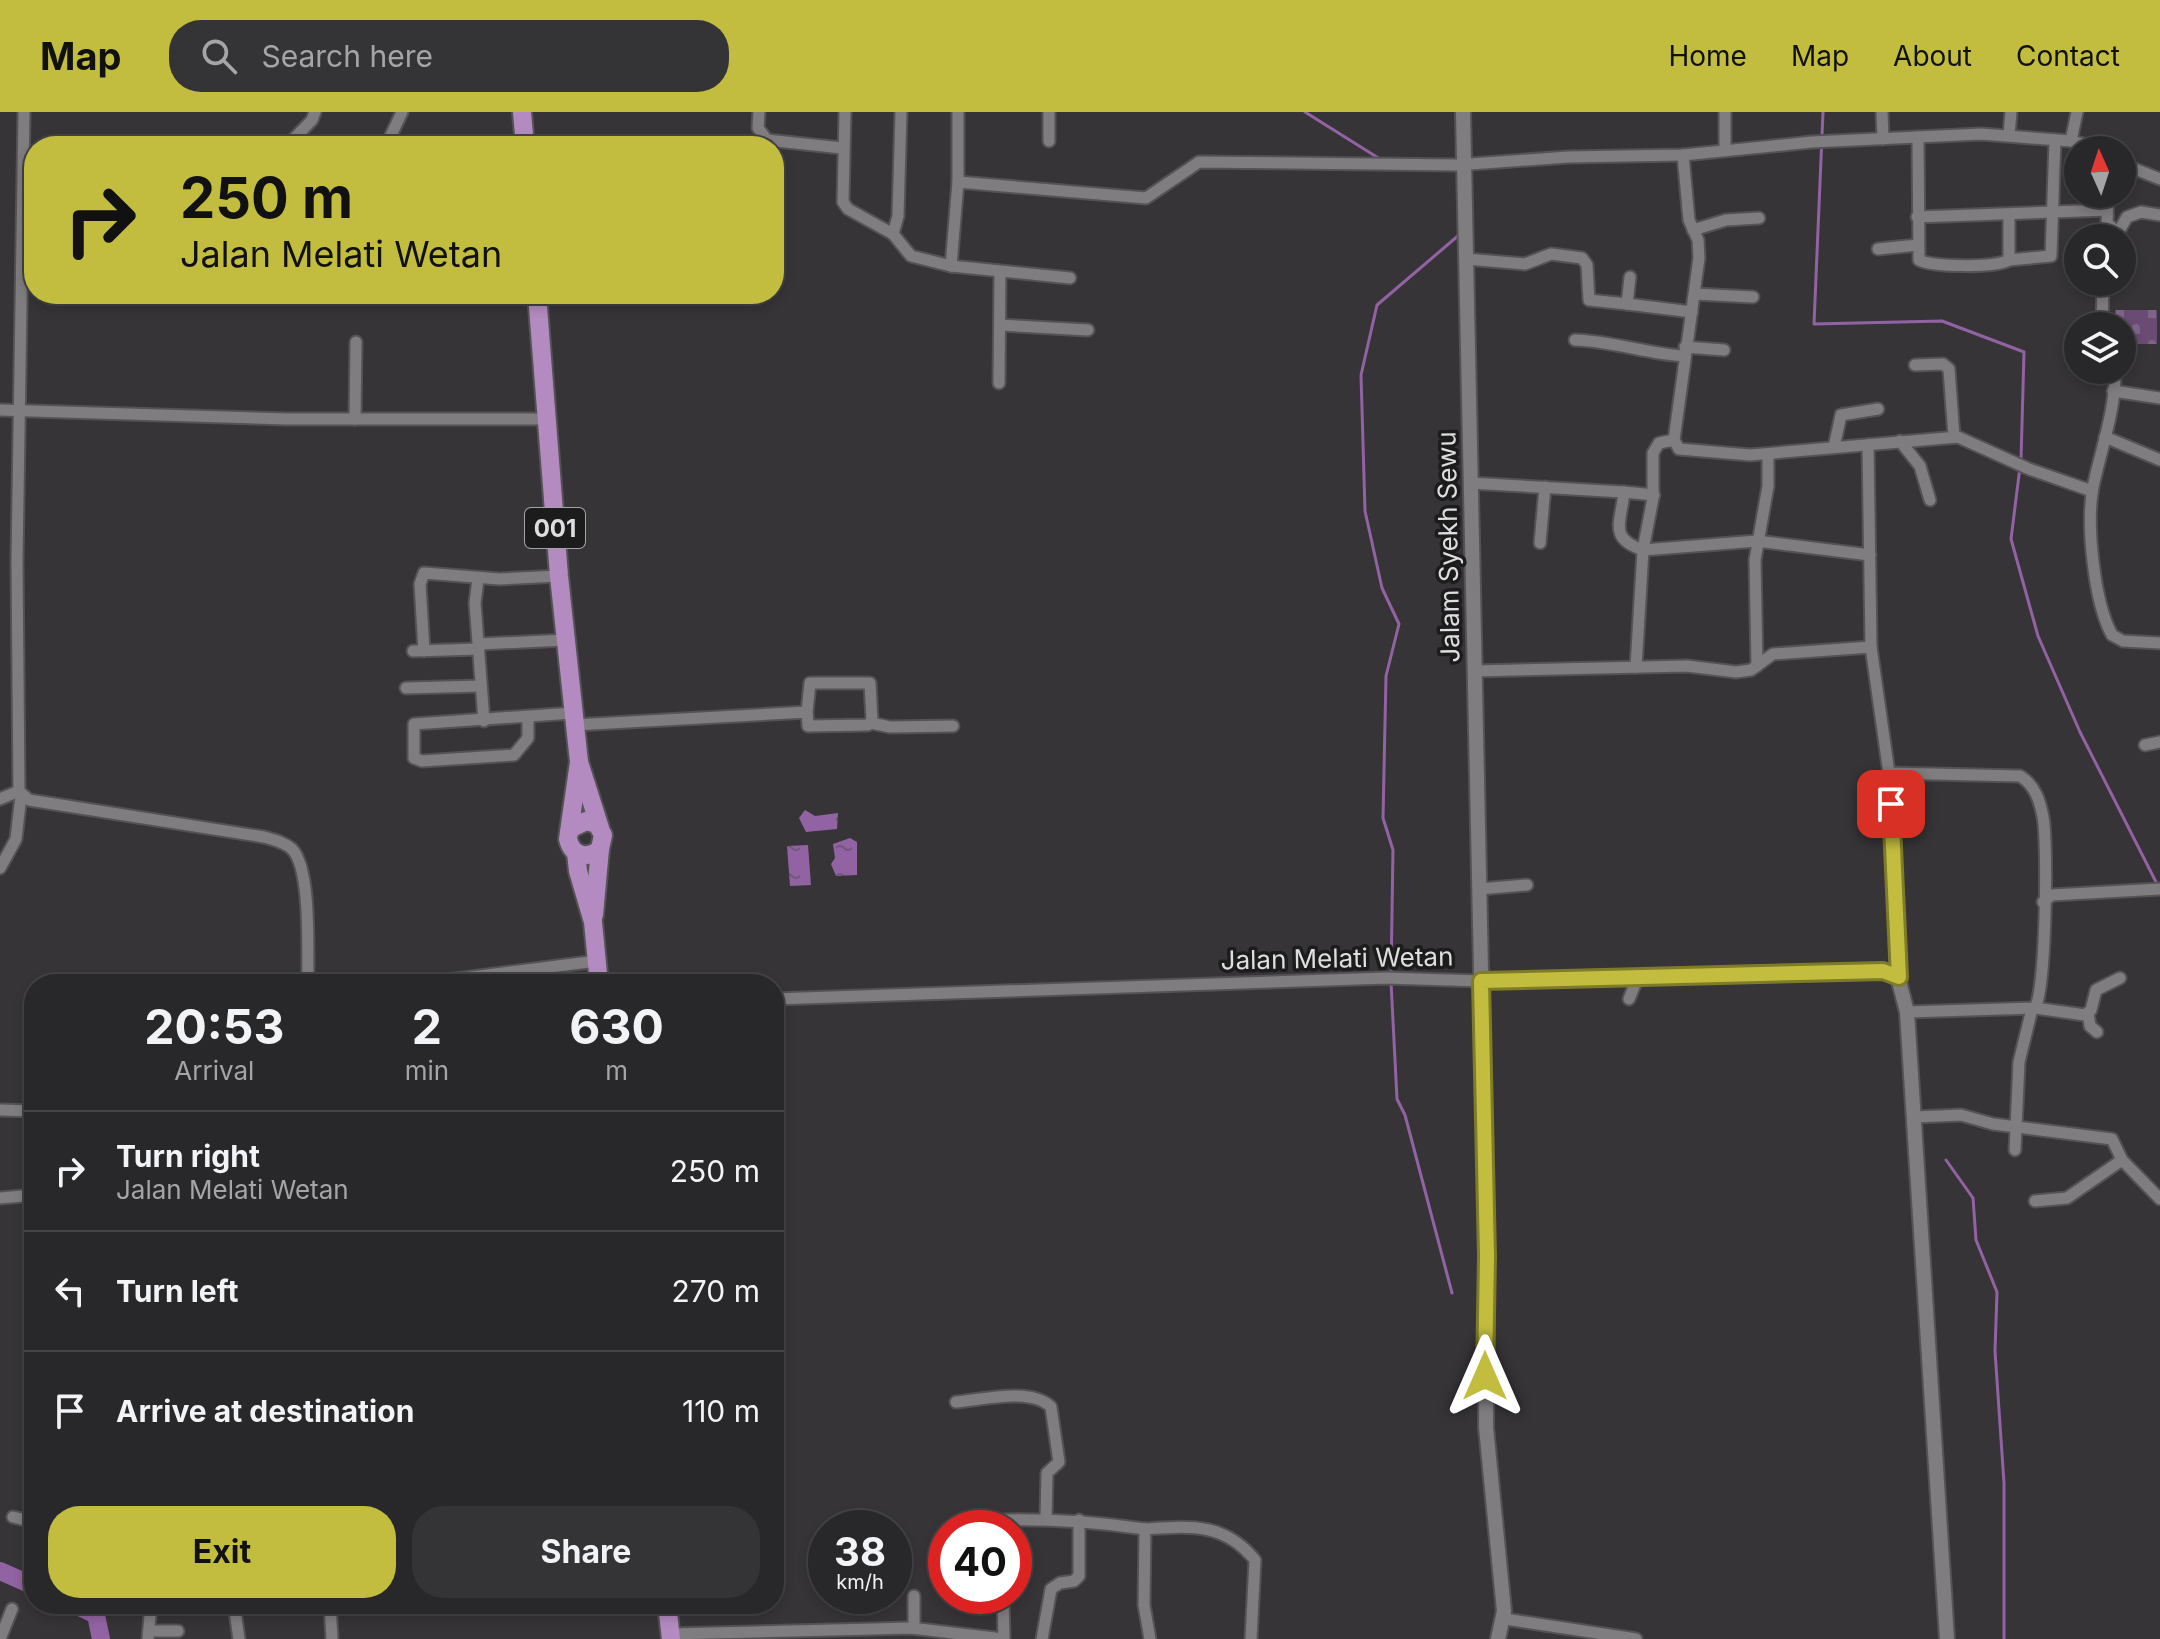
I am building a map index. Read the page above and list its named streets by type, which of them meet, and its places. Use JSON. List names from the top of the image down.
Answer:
{
  "streets": {
    "main road": ["001"],
    "street": ["Jalam Syekh Sewu", "Jalan Melati Wetan"]
  },
  "crossings": [
    ["Jalam Syekh Sewu", "Jalan Melati Wetan"]
  ],
  "north": "top",
  "page": {
    "header": "Map",
    "search": "Search here",
    "nav": [
      "Home",
      "Map",
      "About",
      "Contact"
    ],
    "turn": ["250 m", "Jalan Melati Wetan"],
    "eta": [
      "20:53",
      "Arrival",
      "2",
      "min",
      "630",
      "m"
    ],
    "list": [
      {
        "name": "Turn right",
        "note": "Jalan Melati Wetan",
        "value": "250 m"
      },
      {
        "name": "Turn left",
        "value": "270 m"
      },
      {
        "name": "Arrive at destination",
        "value": "110 m"
      }
    ],
    "buttons": ["Exit", "Share"],
    "speed": "38 km/h",
    "limit": "40"
  }
}
